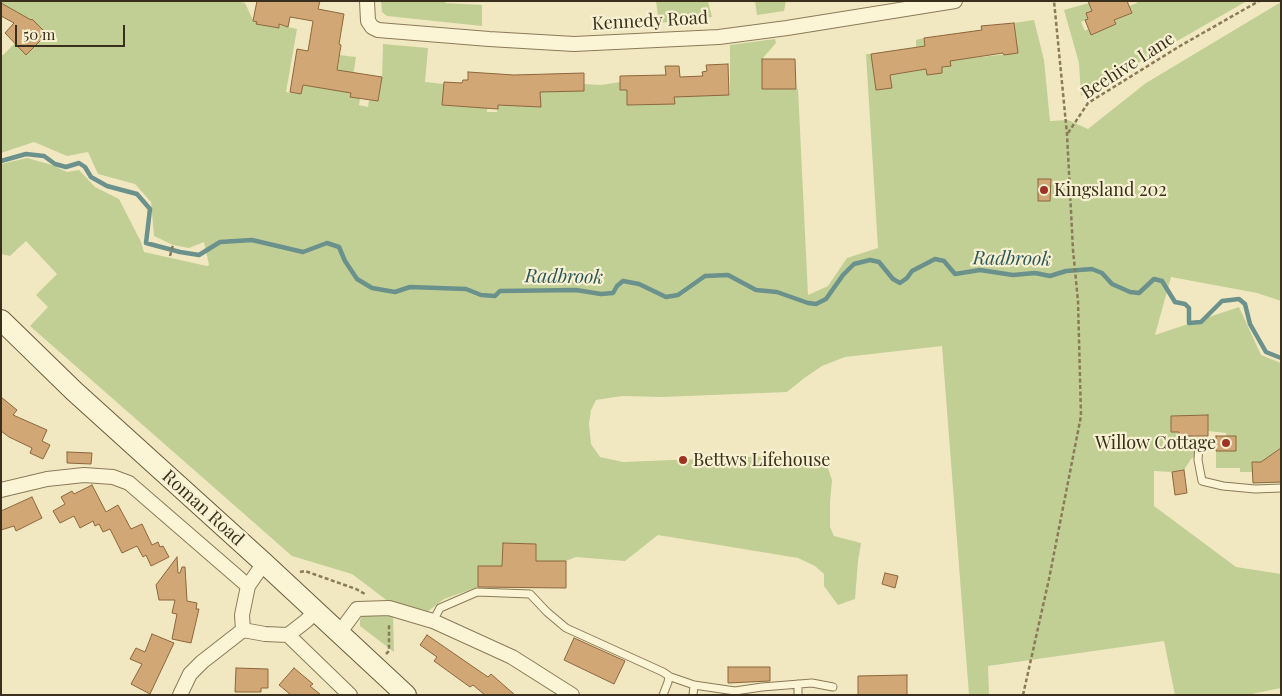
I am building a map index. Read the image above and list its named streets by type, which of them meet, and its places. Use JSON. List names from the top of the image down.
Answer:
{
  "streets": {
    "main road": ["Roman Road"],
    "street": ["Kennedy Road"],
    "path": ["Beehive Lane"]
  },
  "water": ["Radbrook"],
  "places": ["Kingsland 202", "Willow Cottage", "Bettws Lifehouse"],
  "scale_bar": "50 m"
}
